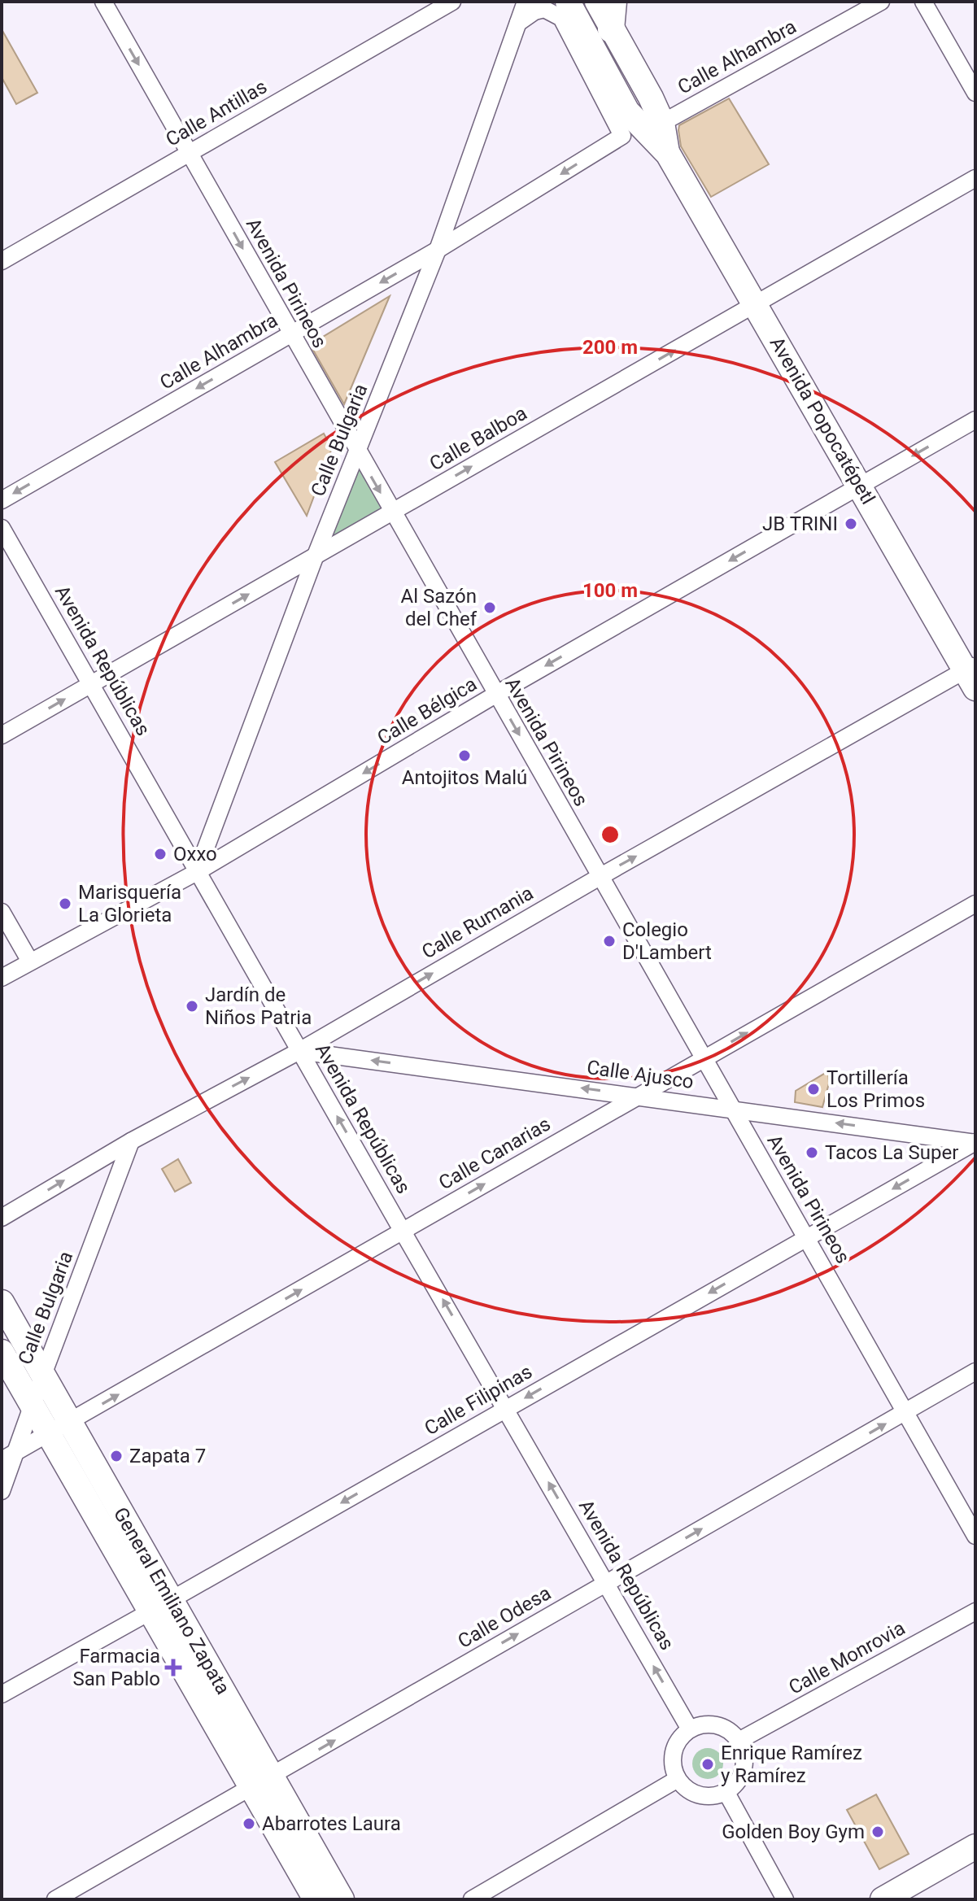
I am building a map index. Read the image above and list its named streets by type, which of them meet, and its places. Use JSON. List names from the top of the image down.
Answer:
{
  "streets": {
    "main road": ["Avenida Popocatépetl", "General Emiliano Zapata"],
    "street": [
      "Calle Alhambra",
      "Calle Antillas",
      "Avenida Pirineos",
      "Calle Balboa",
      "Calle Bulgaria",
      "Avenida Repúblicas",
      "Calle Bélgica",
      "Calle Rumania",
      "Calle Ajusco",
      "Calle Canarias",
      "Calle Filipinas",
      "Calle Odesa",
      "Calle Monrovia"
    ]
  },
  "crossings": [
    ["Calle Alhambra", "Avenida Pirineos"],
    ["Calle Alhambra", "Avenida Popocatépetl"],
    ["Calle Alhambra", "Calle Bulgaria"],
    ["Calle Antillas", "Avenida Pirineos"],
    ["Avenida Pirineos", "Calle Balboa"],
    ["Avenida Pirineos", "Calle Bulgaria"],
    ["Avenida Pirineos", "Calle Bélgica"],
    ["Avenida Pirineos", "Calle Rumania"],
    ["Avenida Pirineos", "Calle Ajusco"],
    ["Avenida Pirineos", "Calle Canarias"],
    ["Avenida Pirineos", "Calle Filipinas"],
    ["Avenida Pirineos", "Calle Odesa"],
    ["Avenida Popocatépetl", "Calle Balboa"],
    ["Avenida Popocatépetl", "Calle Bélgica"],
    ["Avenida Popocatépetl", "Calle Rumania"],
    ["Calle Balboa", "Calle Bulgaria"],
    ["Calle Balboa", "Avenida Repúblicas"],
    ["Calle Bulgaria", "Avenida Repúblicas"],
    ["Calle Bulgaria", "Calle Bélgica"],
    ["Calle Bulgaria", "Calle Rumania"],
    ["Calle Bulgaria", "Calle Canarias"],
    ["Calle Bulgaria", "General Emiliano Zapata"],
    ["Avenida Repúblicas", "Calle Bélgica"],
    ["Avenida Repúblicas", "Calle Rumania"],
    ["Avenida Repúblicas", "Calle Ajusco"],
    ["Avenida Repúblicas", "Calle Canarias"],
    ["Avenida Repúblicas", "Calle Filipinas"],
    ["Avenida Repúblicas", "Calle Odesa"],
    ["Avenida Repúblicas", "Calle Monrovia"],
    ["Calle Rumania", "Calle Ajusco"],
    ["Calle Ajusco", "Calle Canarias"],
    ["Calle Ajusco", "Calle Filipinas"],
    ["Calle Canarias", "General Emiliano Zapata"],
    ["Calle Filipinas", "General Emiliano Zapata"],
    ["General Emiliano Zapata", "Calle Odesa"]
  ],
  "one_way": [
    "Avenida Pirineos",
    "Calle Balboa",
    "Avenida Repúblicas",
    "Calle Bélgica",
    "Calle Rumania",
    "Calle Ajusco",
    "Calle Canarias",
    "Calle Filipinas",
    "Calle Odesa"
  ],
  "places": {
    "other": [
      "JB TRINI",
      "Al Sazón del Chef",
      "Antojitos Malú",
      "Oxxo",
      "Marisquería La Glorieta",
      "Colegio D'Lambert",
      "Jardín de Niños Patria",
      "Tortillería Los Primos",
      "Tacos La Super",
      "Zapata 7",
      "Enrique Ramírez y Ramírez",
      "Abarrotes Laura",
      "Golden Boy Gym"
    ],
    "health": ["Farmacia San Pablo"]
  },
  "rings": ["200 m", "100 m"]
}
